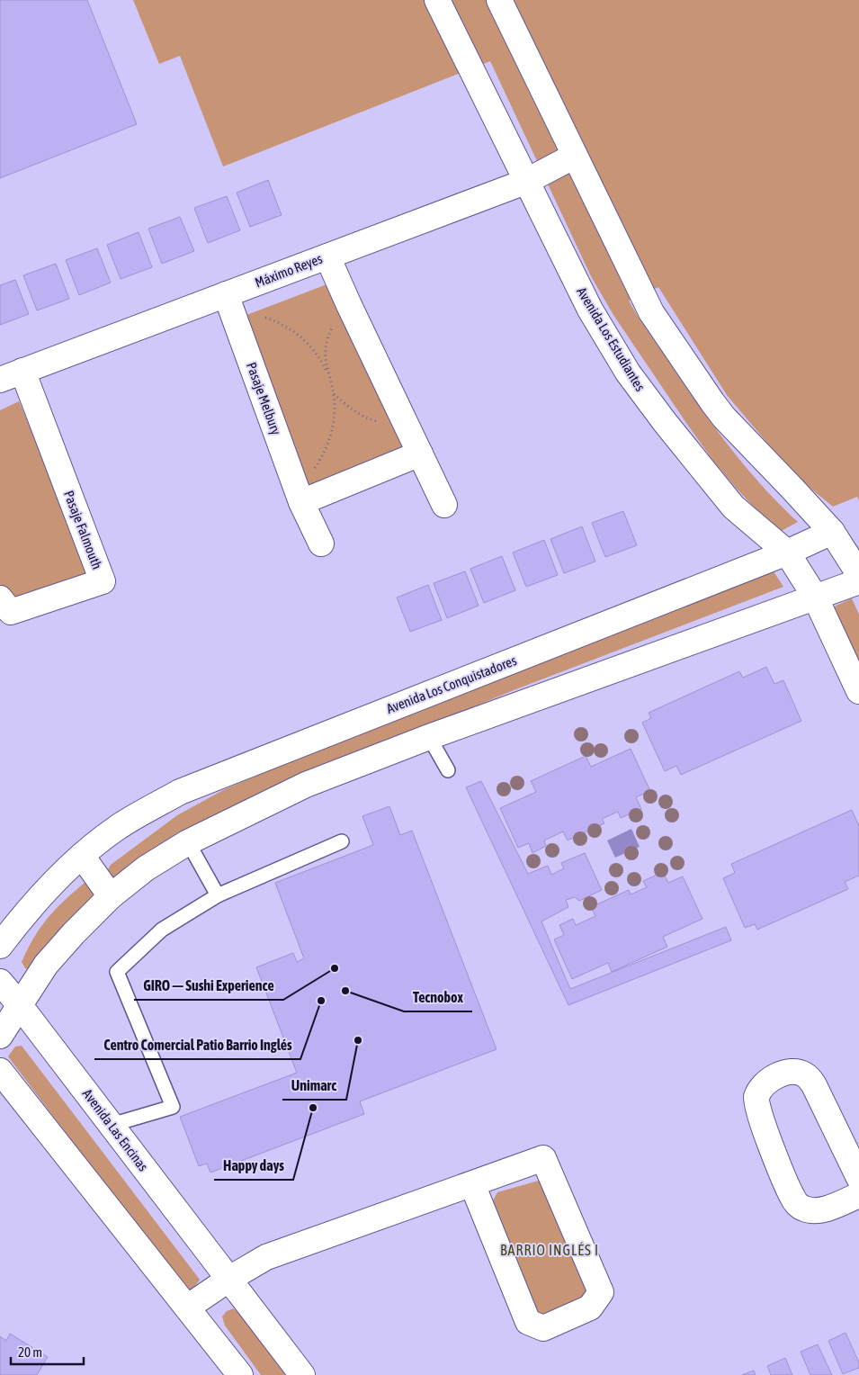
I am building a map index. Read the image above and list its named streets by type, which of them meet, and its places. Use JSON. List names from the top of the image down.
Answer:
{
  "streets": {
    "street": [
      "Máximo Reyes",
      "Avenida Los Estudiantes",
      "Pasaje Melbury",
      "Pasaje Falmouth",
      "Avenida Los Conquistadores",
      "Avenida Las Encinas"
    ]
  },
  "crossings": [
    ["Máximo Reyes", "Avenida Los Estudiantes"],
    ["Máximo Reyes", "Pasaje Melbury"],
    ["Máximo Reyes", "Pasaje Falmouth"],
    ["Avenida Los Estudiantes", "Avenida Los Conquistadores"]
  ],
  "districts": ["BARRIO INGLÉS I"],
  "places": [
    "GIRO — Sushi Experience",
    "Tecnobox",
    "Centro Comercial Patio Barrio Inglés",
    "Unimarc",
    "Happy days"
  ],
  "scale_bar": "20 m"
}
